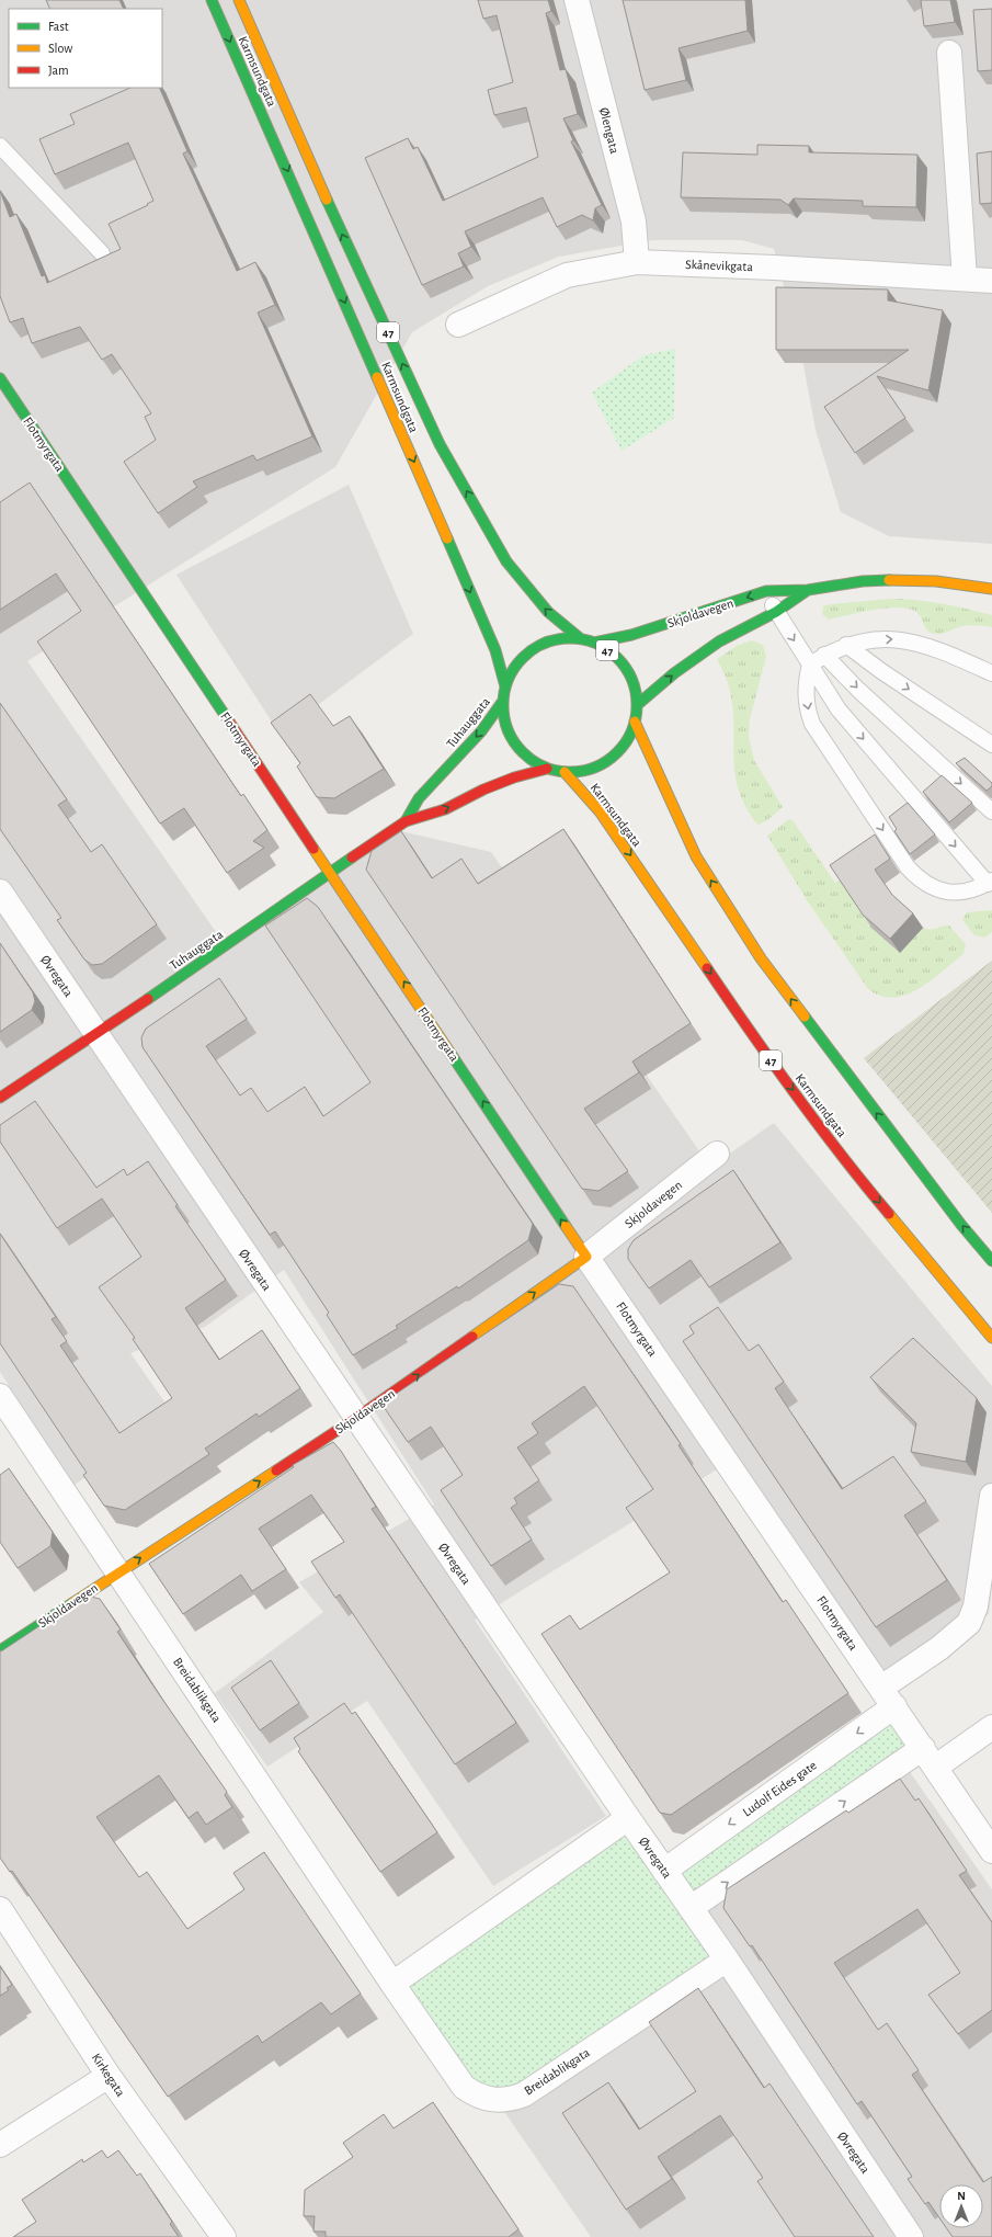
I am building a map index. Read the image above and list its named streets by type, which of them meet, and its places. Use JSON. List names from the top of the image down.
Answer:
{
  "streets": {
    "main road": [
      "Karmsundgata",
      "47",
      "Flotmyrgata",
      "Skjoldavegen",
      "Tuhauggata"
    ],
    "street": [
      "Ølengata",
      "Skånevikgata",
      "Øvregata",
      "Breidablikgata",
      "Ludolf Eides gate",
      "Kirkegata"
    ]
  },
  "crossings": [
    ["Karmsundgata", "47"],
    ["Karmsundgata", "Skjoldavegen"],
    ["Karmsundgata", "Tuhauggata"],
    ["Ølengata", "Skånevikgata"],
    ["47", "Skjoldavegen"],
    ["47", "Tuhauggata"],
    ["Flotmyrgata", "Skjoldavegen"],
    ["Flotmyrgata", "Tuhauggata"],
    ["Flotmyrgata", "Ludolf Eides gate"],
    ["Skjoldavegen", "Tuhauggata"],
    ["Skjoldavegen", "Øvregata"],
    ["Skjoldavegen", "Breidablikgata"],
    ["Tuhauggata", "Øvregata"],
    ["Øvregata", "Breidablikgata"],
    ["Øvregata", "Ludolf Eides gate"]
  ],
  "legend": ["Fast", "Slow", "Jam"],
  "north": "top"
}
